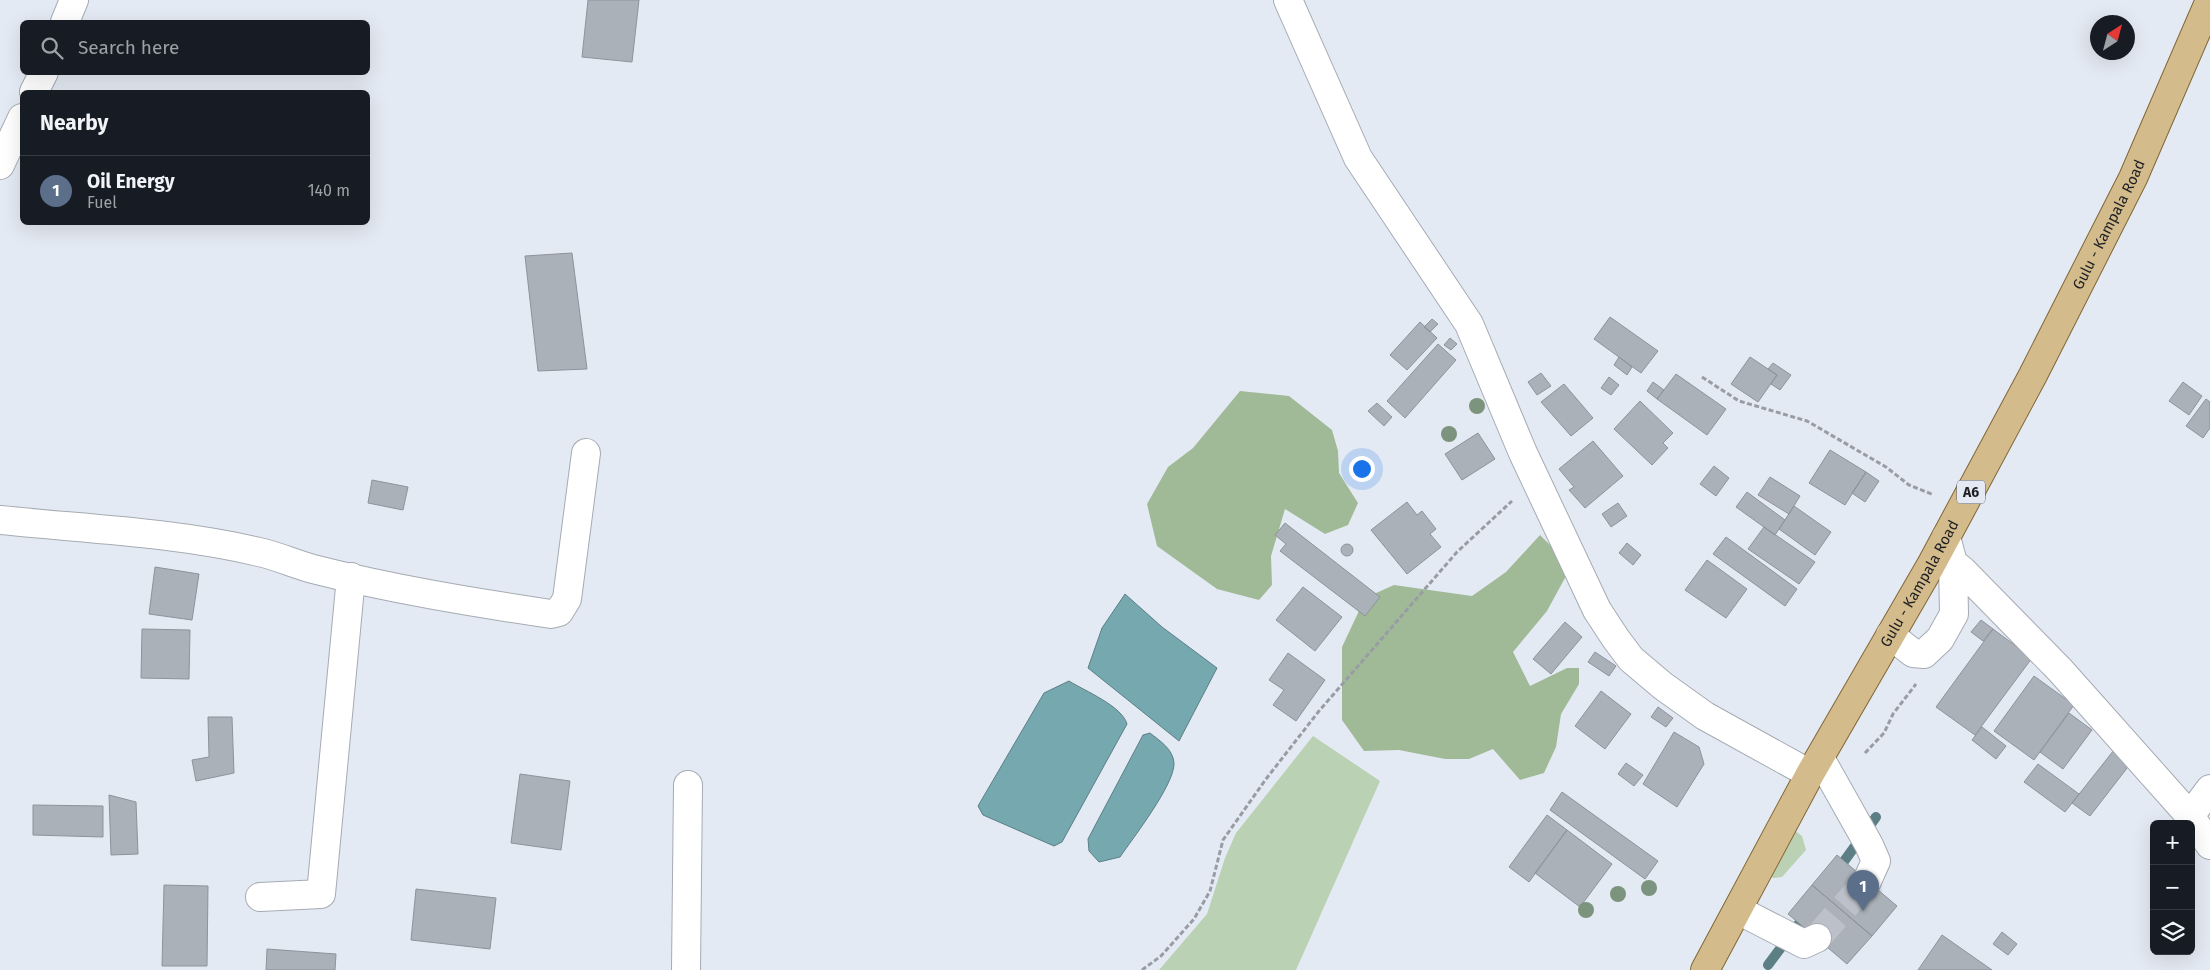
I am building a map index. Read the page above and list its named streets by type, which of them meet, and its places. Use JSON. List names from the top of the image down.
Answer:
{
  "streets": {
    "main road": ["Gulu - Kampala Road", "A6"]
  },
  "north": "top right",
  "page": {
    "search": "Search here",
    "heading": "Nearby",
    "list": [
      {
        "mark": "1",
        "name": "Oil Energy",
        "note": "Fuel",
        "value": "140 m"
      }
    ],
    "map_buttons": ["+", "−"],
    "pins": "1"
  }
}
